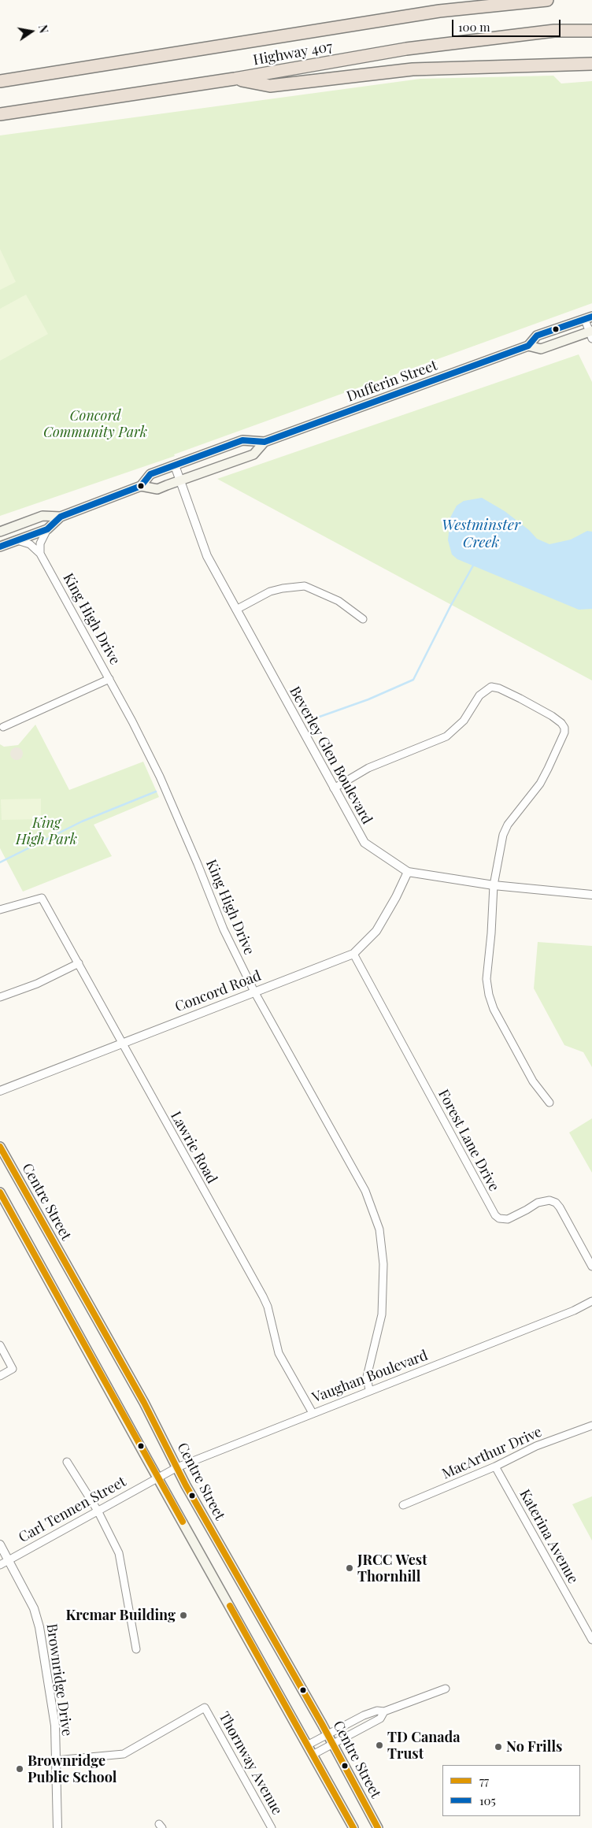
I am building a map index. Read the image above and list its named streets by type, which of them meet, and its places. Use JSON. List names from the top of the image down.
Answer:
{
  "streets": {
    "highway": ["Highway 407"],
    "main road": ["Dufferin Street", "Centre Street"],
    "street": [
      "King High Drive",
      "Beverley Glen Boulevard",
      "Concord Road",
      "Forest Lane Drive",
      "Lawrie Road",
      "Vaughan Boulevard",
      "MacArthur Drive",
      "Carl Tennen Street",
      "Katerina Avenue",
      "Brownridge Drive",
      "Thornway Avenue"
    ]
  },
  "crossings": [
    ["Dufferin Street", "King High Drive"],
    ["Dufferin Street", "Beverley Glen Boulevard"],
    ["King High Drive", "Concord Road"],
    ["King High Drive", "Vaughan Boulevard"],
    ["Beverley Glen Boulevard", "Concord Road"],
    ["Concord Road", "Forest Lane Drive"],
    ["Concord Road", "Lawrie Road"],
    ["Lawrie Road", "Vaughan Boulevard"],
    ["Centre Street", "Vaughan Boulevard"],
    ["Vaughan Boulevard", "Carl Tennen Street"],
    ["MacArthur Drive", "Katerina Avenue"],
    ["Carl Tennen Street", "Brownridge Drive"],
    ["Brownridge Drive", "Thornway Avenue"]
  ],
  "water": ["Westminster Creek"],
  "parks": ["Concord Community Park", "King High Park"],
  "places": [
    "JRCC West Thornhill",
    "Krcmar Building",
    "TD Canada Trust",
    "No Frills",
    "Brownridge Public School"
  ],
  "lines": ["transit line 105", "transit line 77"],
  "legend": ["77", "105"],
  "scale_bar": "100 m",
  "north": "right"
}
